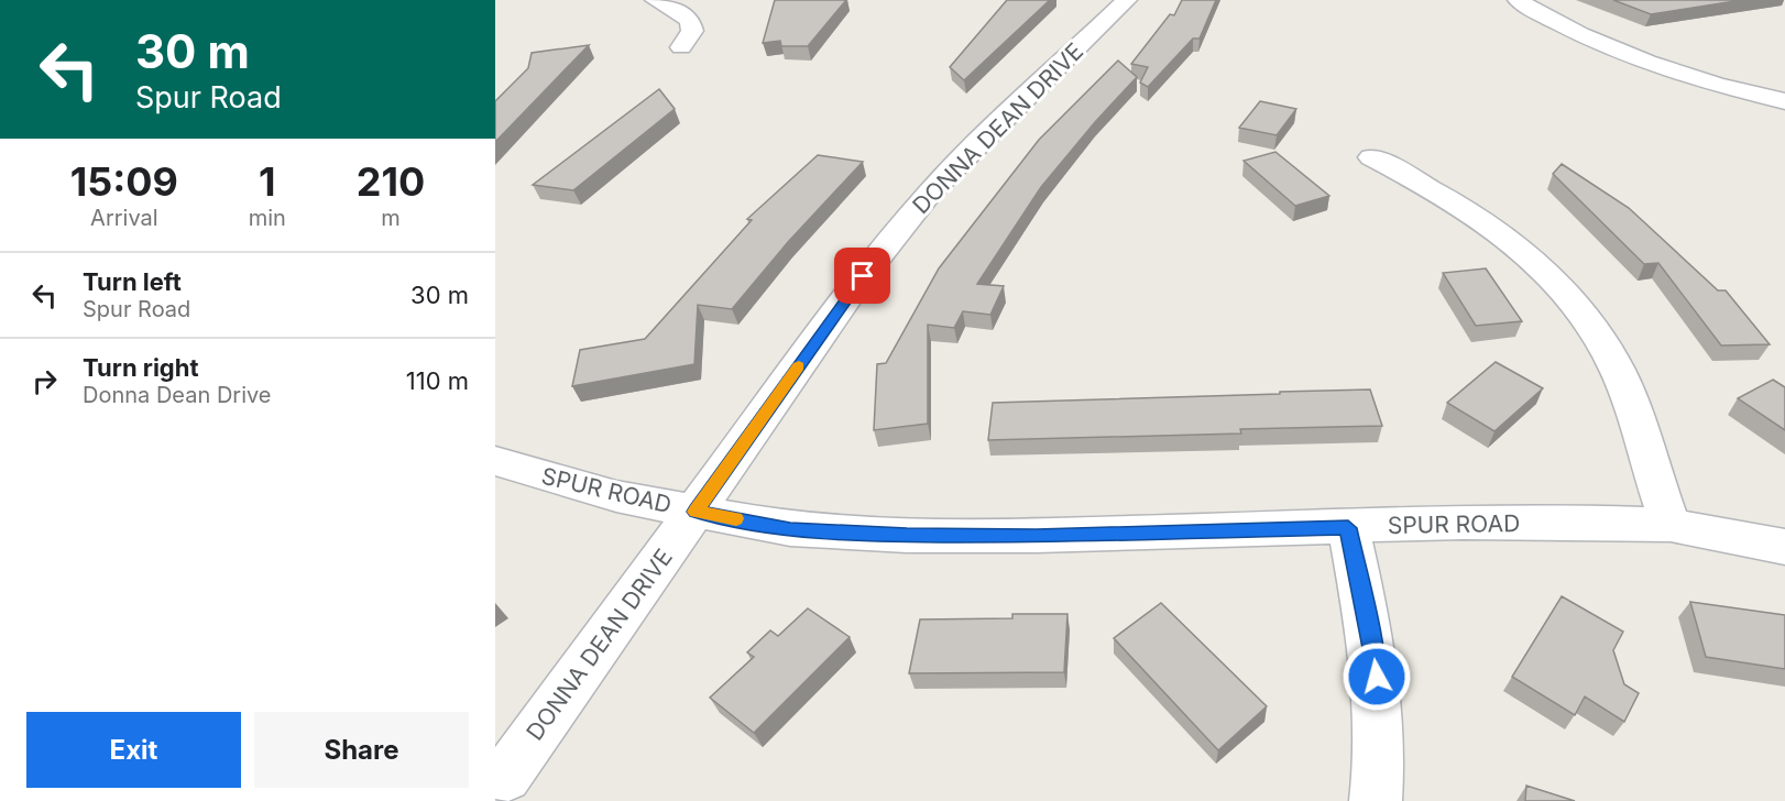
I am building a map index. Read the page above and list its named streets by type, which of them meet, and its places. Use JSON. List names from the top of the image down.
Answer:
{
  "streets": {
    "street": ["DONNA DEAN DRIVE", "SPUR ROAD"]
  },
  "crossings": [
    ["DONNA DEAN DRIVE", "SPUR ROAD"]
  ],
  "page": {
    "turn": ["30 m", "Spur Road"],
    "eta": [
      "15:09",
      "Arrival",
      "1",
      "min",
      "210",
      "m"
    ],
    "list": [
      {
        "name": "Turn left",
        "note": "Spur Road",
        "value": "30 m"
      },
      {
        "name": "Turn right",
        "note": "Donna Dean Drive",
        "value": "110 m"
      }
    ],
    "buttons": ["Exit", "Share"]
  }
}
